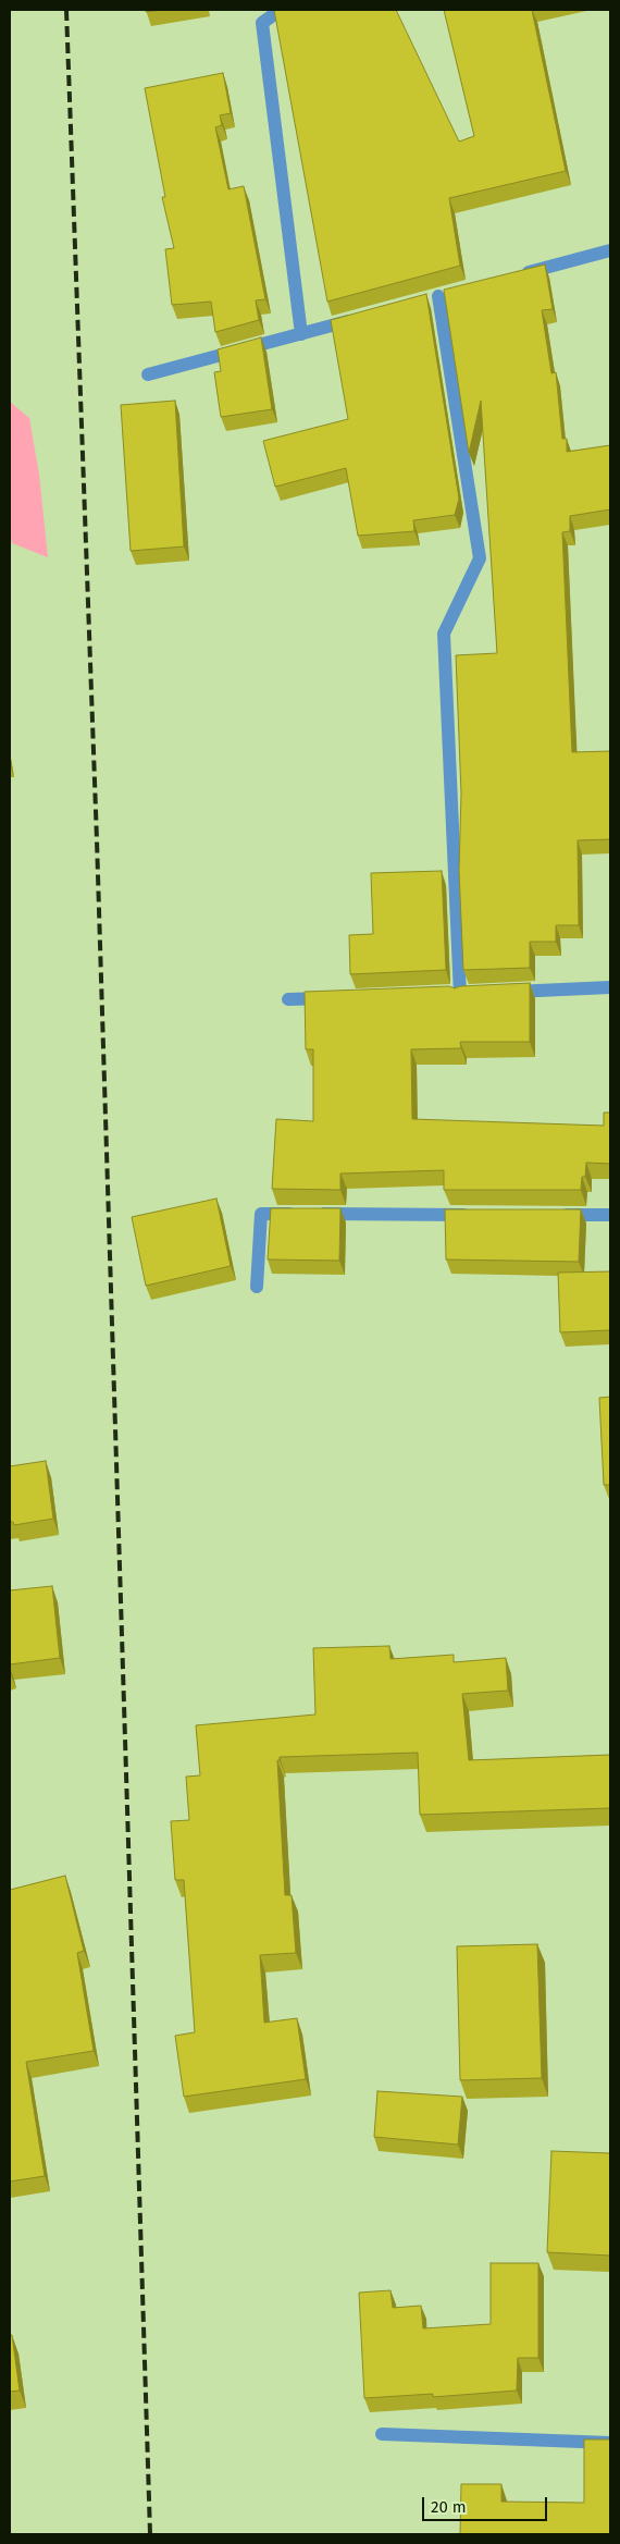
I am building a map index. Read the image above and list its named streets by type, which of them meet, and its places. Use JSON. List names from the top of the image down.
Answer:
{
  "scale_bar": "20 m"
}
